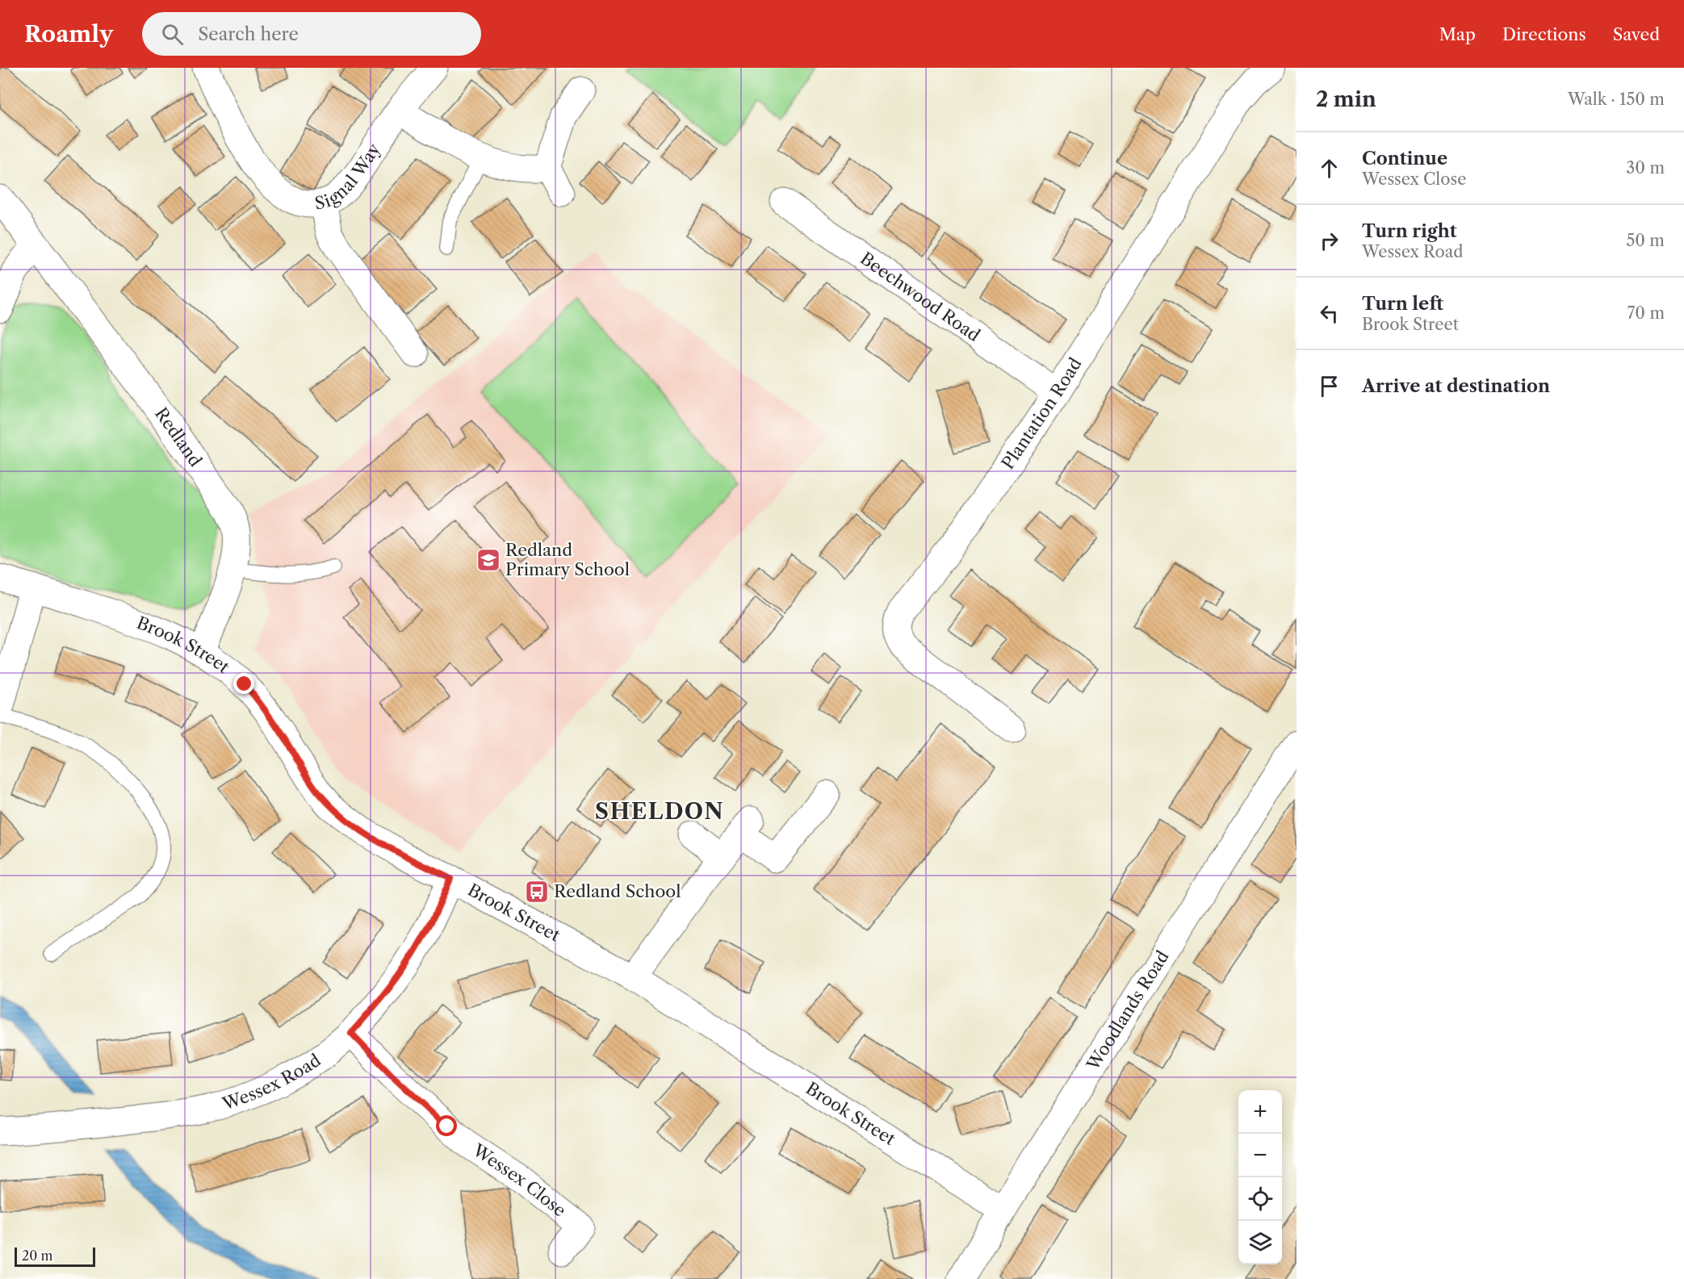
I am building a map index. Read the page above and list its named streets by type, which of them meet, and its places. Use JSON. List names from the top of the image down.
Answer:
{
  "streets": {
    "street": [
      "Signal Way",
      "Beechwood Road",
      "Plantation Road",
      "Redland",
      "Brook Street",
      "Woodlands Road",
      "Wessex Road",
      "Wessex Close"
    ]
  },
  "crossings": [
    ["Beechwood Road", "Plantation Road"],
    ["Redland", "Brook Street"],
    ["Brook Street", "Woodlands Road"],
    ["Brook Street", "Wessex Road"],
    ["Wessex Road", "Wessex Close"]
  ],
  "districts": ["SHELDON"],
  "places": {
    "school or university": ["Redland Primary School"],
    "bus stop": ["Redland School"]
  },
  "scale_bar": "20 m",
  "page": {
    "header": "Roamly",
    "search": "Search here",
    "nav": ["Map", "Directions", "Saved"],
    "heading": ["2 min", "Walk · 150 m"],
    "list": [
      ["Continue", "Wessex Close", "30 m"],
      ["Turn right", "Wessex Road", "50 m"],
      ["Turn left", "Brook Street", "70 m"],
      "Arrive at destination"
    ],
    "map_buttons": ["+", "−"],
    "scale": "20 m"
  }
}
